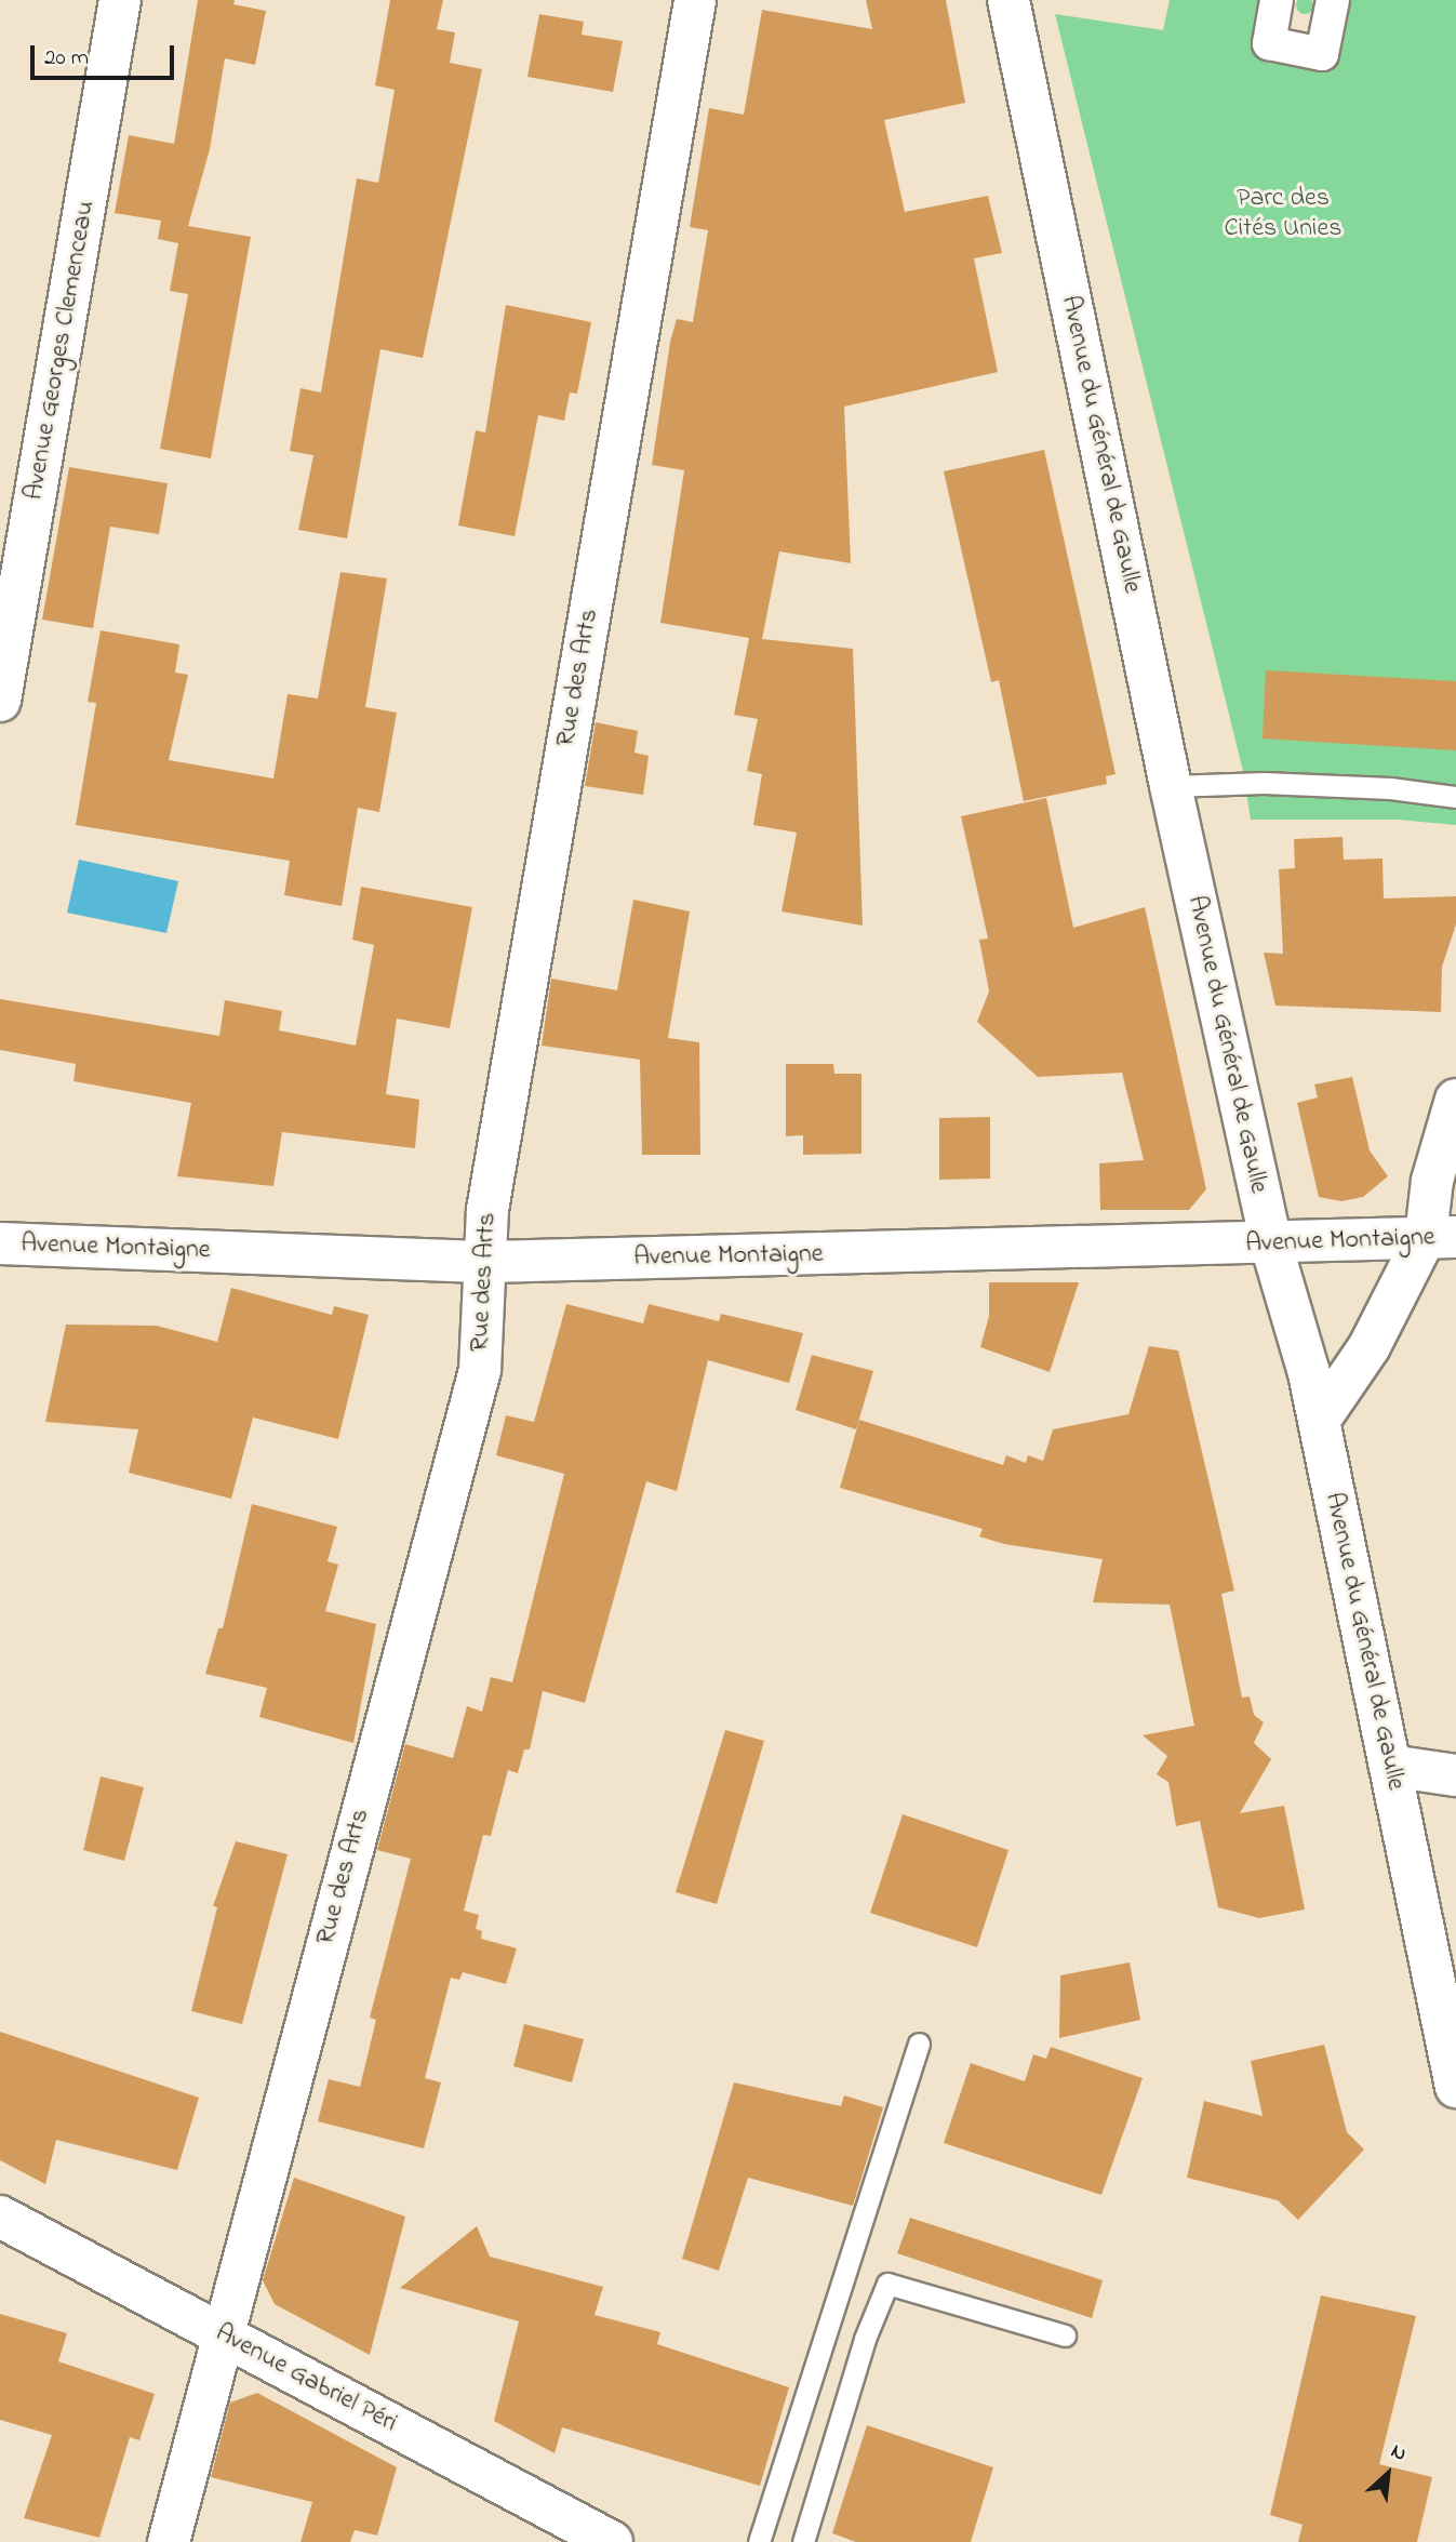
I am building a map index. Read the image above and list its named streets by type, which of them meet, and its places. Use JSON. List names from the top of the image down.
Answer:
{
  "streets": {
    "street": [
      "Avenue Georges Clemenceau",
      "Avenue du Général de Gaulle",
      "Rue des Arts",
      "Avenue Montaigne",
      "Avenue Gabriel Péri"
    ]
  },
  "crossings": [
    ["Avenue du Général de Gaulle", "Avenue Montaigne"],
    ["Rue des Arts", "Avenue Montaigne"],
    ["Rue des Arts", "Avenue Gabriel Péri"]
  ],
  "parks": ["Parc des Cités Unies"],
  "scale_bar": "20 m",
  "north": "top right"
}
